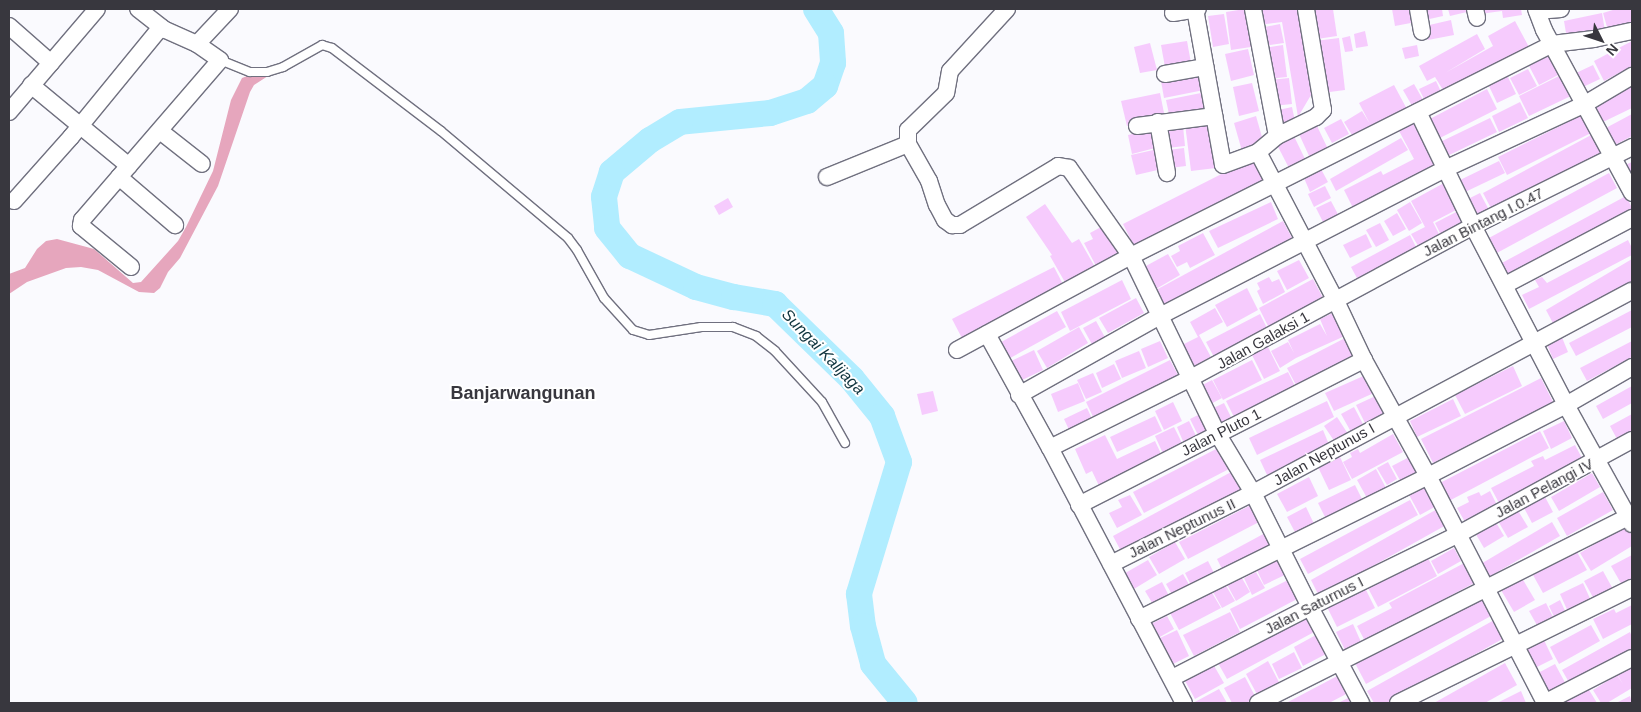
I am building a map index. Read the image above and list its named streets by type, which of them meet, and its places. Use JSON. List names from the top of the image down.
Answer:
{
  "streets": {
    "street": [
      "Jalan Bintang I.0.47",
      "Jalan Galaksi 1",
      "Jalan Pluto 1",
      "Jalan Neptunus I",
      "Jalan Pelangi IV",
      "Jalan Neptunus II",
      "Jalan Saturnus I"
    ]
  },
  "crossings": [
    ["Jalan Bintang I.0.47", "Jalan Galaksi 1"],
    ["Jalan Neptunus I", "Jalan Neptunus II"],
    ["Jalan Pelangi IV", "Jalan Saturnus I"]
  ],
  "districts": ["Banjarwangunan"],
  "water": ["Sungai Kalijaga"],
  "north": "bottom right"
}
